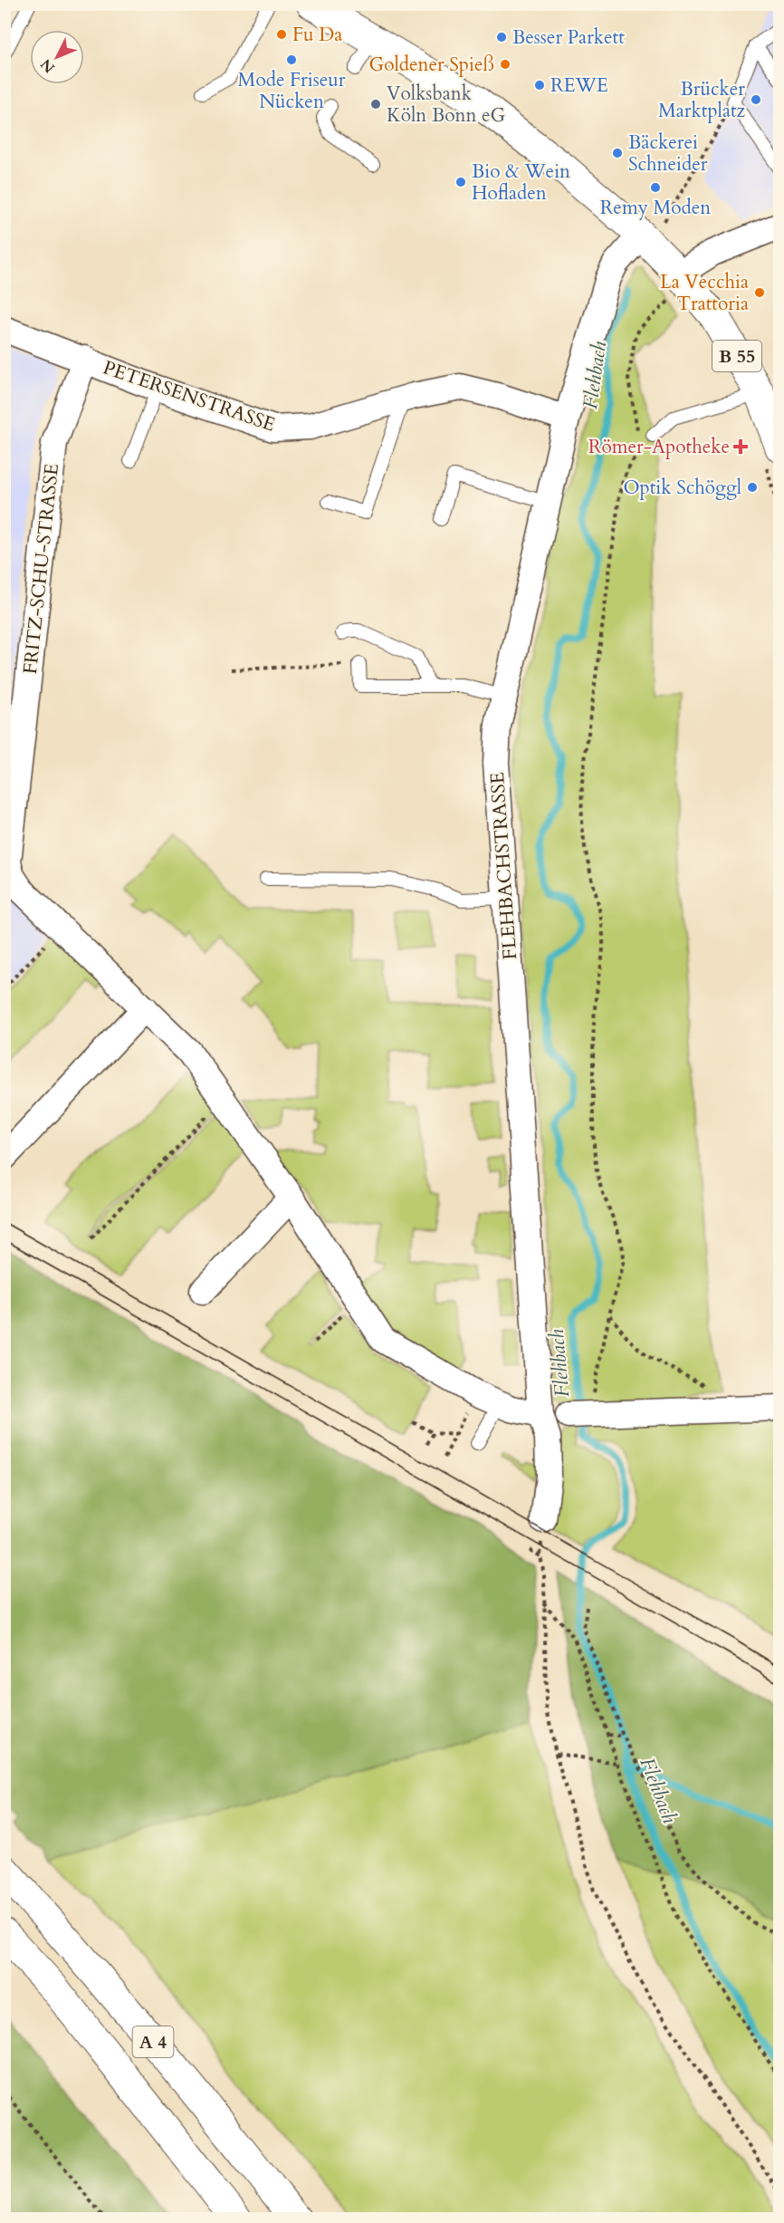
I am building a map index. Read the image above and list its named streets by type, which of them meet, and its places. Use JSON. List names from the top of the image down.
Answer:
{
  "streets": {
    "main road": ["B 55", "A 4"],
    "street": ["PETERSENSTRASSE", "FRITZ-SCHU-STRASSE", "FLEHBACHSTRASSE"]
  },
  "crossings": [
    ["B 55", "FLEHBACHSTRASSE"],
    ["PETERSENSTRASSE", "FRITZ-SCHU-STRASSE"],
    ["PETERSENSTRASSE", "FLEHBACHSTRASSE"]
  ],
  "water": ["Flehbach"],
  "places": {
    "other": [
      "Fu Da",
      "Besser Parkett",
      "Mode Friseur Nücken",
      "Goldener Spieß",
      "REWE",
      "Brücker Marktplatz",
      "Volksbank Köln Bonn eG",
      "Bäckerei Schneider",
      "Bio & Wein Hofladen",
      "Remy Moden",
      "La Vecchia Trattoria",
      "Optik Schöggl"
    ],
    "health": ["Römer-Apotheke"]
  },
  "north": "bottom left"
}
